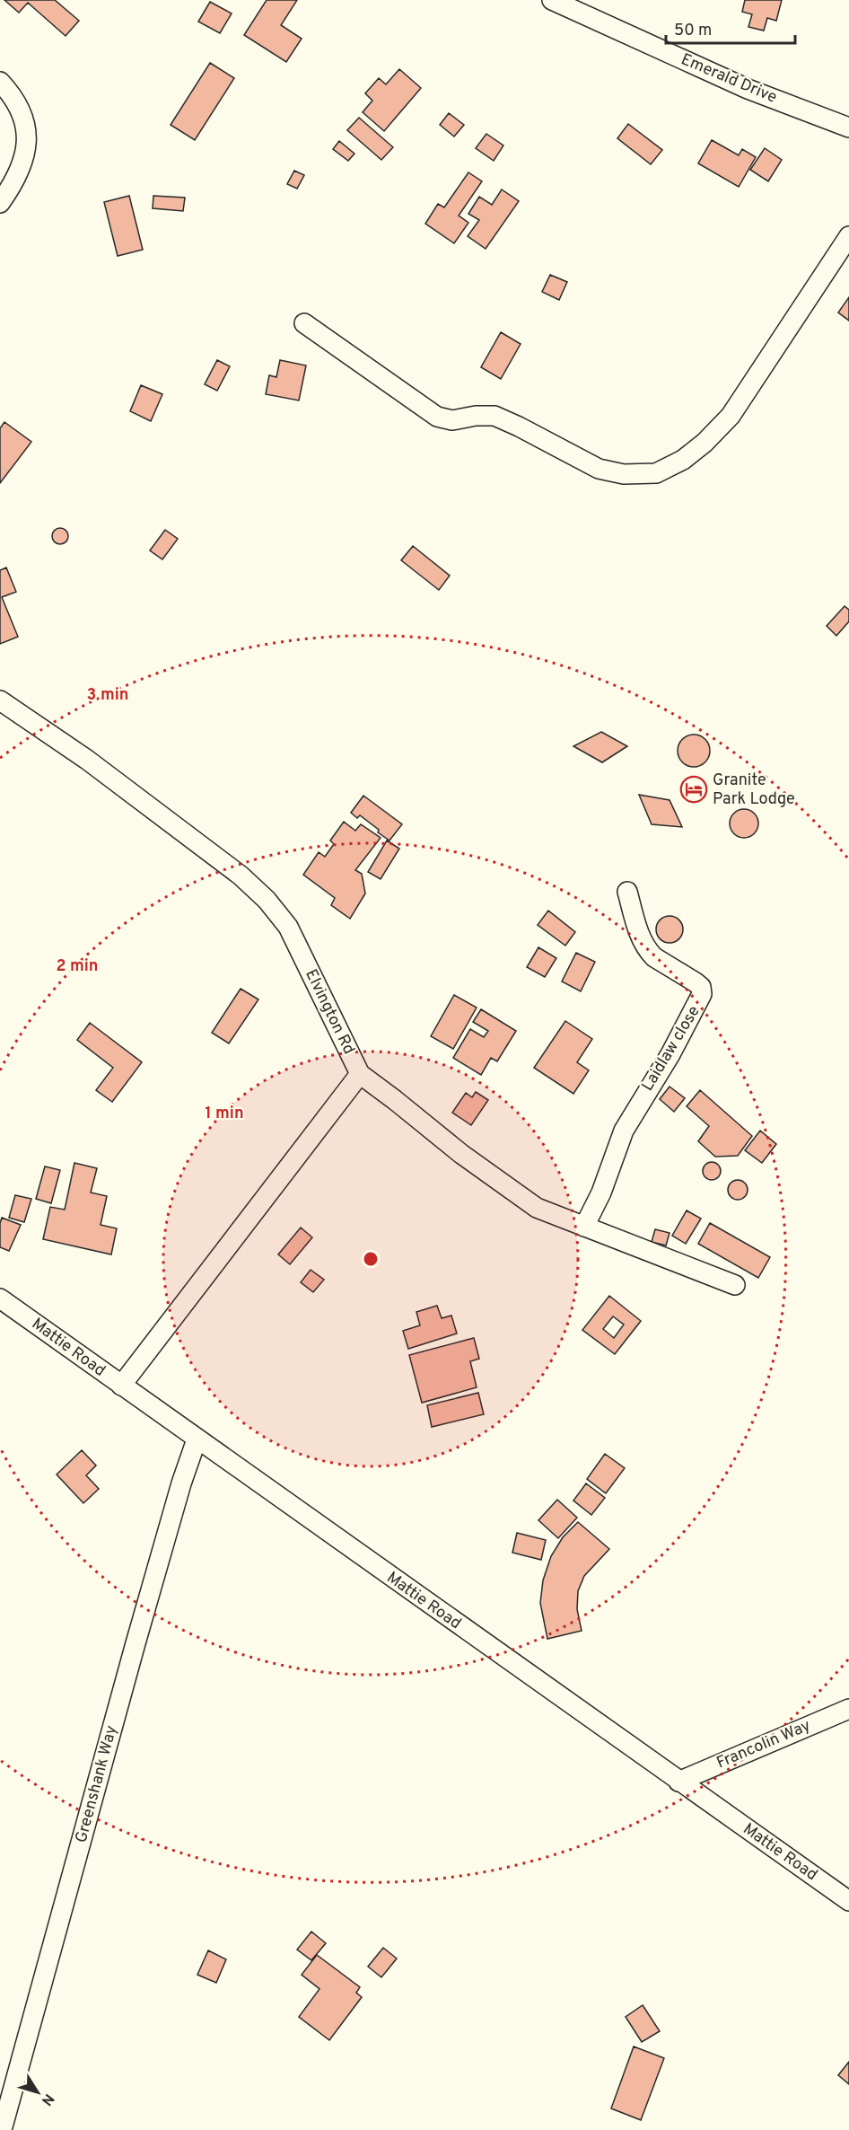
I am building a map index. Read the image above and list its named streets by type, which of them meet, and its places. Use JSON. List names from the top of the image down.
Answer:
{
  "streets": {
    "street": [
      "Emerald Drive",
      "Elvington Rd",
      "Laidlaw close",
      "Mattie Road",
      "Francolin Way",
      "Greenshank Way"
    ]
  },
  "crossings": [
    ["Elvington Rd", "Mattie Road"],
    ["Mattie Road", "Francolin Way"],
    ["Mattie Road", "Greenshank Way"]
  ],
  "places": {
    "hotel": ["Granite Park Lodge"]
  },
  "scale_bar": "50 m",
  "north": "bottom right",
  "rings": ["3 min", "2 min", "1 min"]
}
